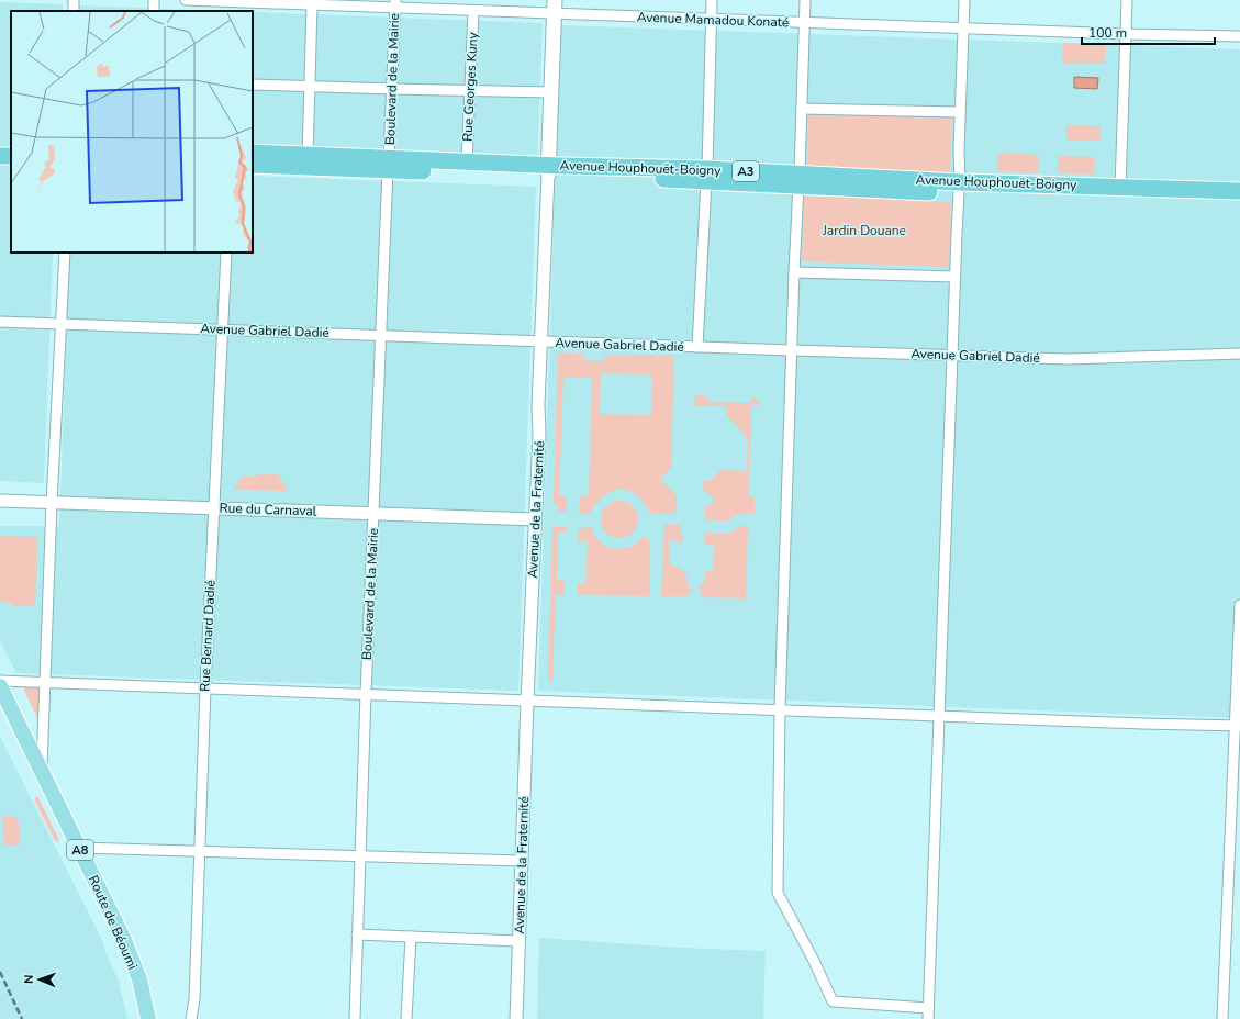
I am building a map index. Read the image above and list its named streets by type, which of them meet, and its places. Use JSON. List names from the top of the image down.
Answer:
{
  "streets": {
    "highway": ["Avenue Houphouët-Boigny", "A3"],
    "main road": ["Avenue de la Fraternité", "A8", "Route de Béoumi"],
    "street": [
      "Avenue Mamadou Konaté",
      "Boulevard de la Mairie",
      "Rue Georges Kuny",
      "Avenue Gabriel Dadié",
      "Rue du Carnaval",
      "Rue Bernard Dadié"
    ]
  },
  "crossings": [
    ["Avenue Mamadou Konaté", "Boulevard de la Mairie"],
    ["Avenue Mamadou Konaté", "Rue Georges Kuny"],
    ["Avenue Mamadou Konaté", "Avenue de la Fraternité"],
    ["Boulevard de la Mairie", "Avenue Houphouët-Boigny"],
    ["Boulevard de la Mairie", "Avenue Gabriel Dadié"],
    ["Boulevard de la Mairie", "Rue du Carnaval"],
    ["Rue Georges Kuny", "Avenue Houphouët-Boigny"],
    ["Avenue Houphouët-Boigny", "Avenue de la Fraternité"],
    ["Avenue Gabriel Dadié", "Avenue de la Fraternité"],
    ["Avenue Gabriel Dadié", "Rue Bernard Dadié"],
    ["Rue du Carnaval", "Avenue de la Fraternité"],
    ["Rue du Carnaval", "Rue Bernard Dadié"]
  ],
  "parks": ["Jardin Douane"],
  "scale_bar": "100 m",
  "north": "left"
}
